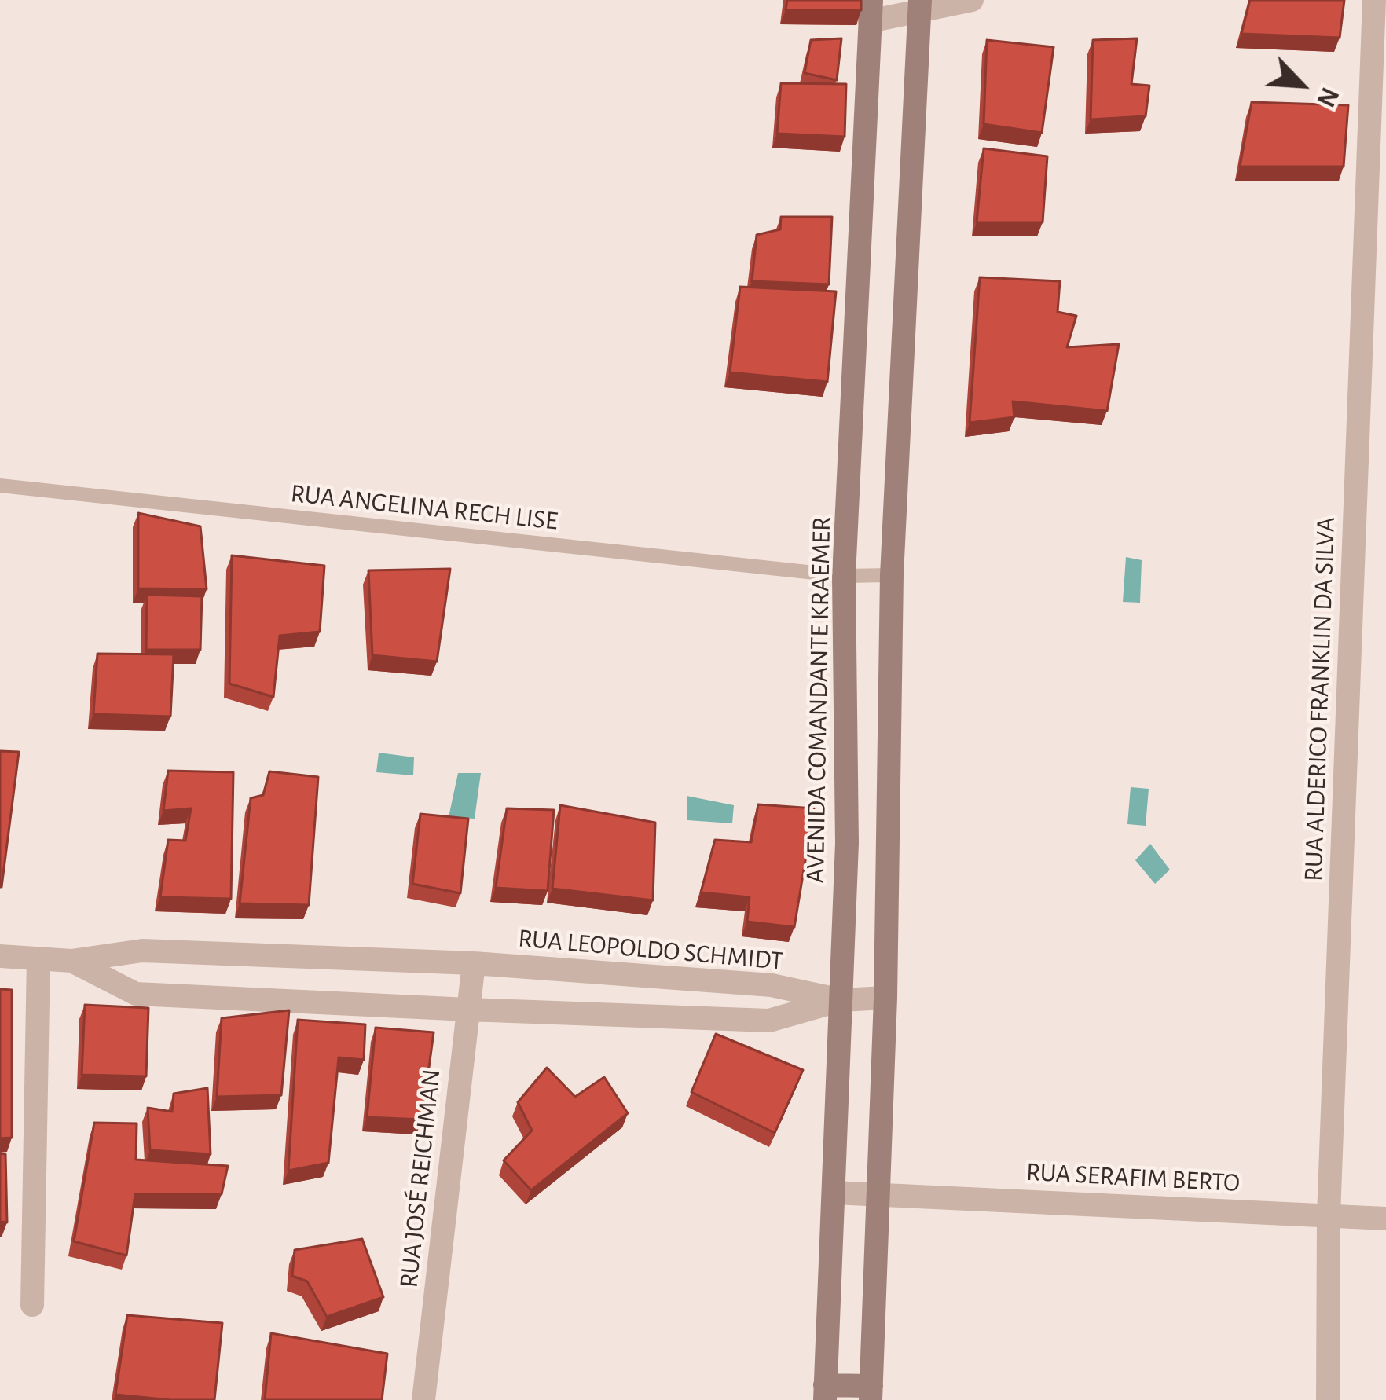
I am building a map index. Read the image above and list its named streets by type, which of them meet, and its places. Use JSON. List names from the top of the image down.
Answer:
{
  "streets": {
    "main road": ["AVENIDA COMANDANTE KRAEMER"],
    "street": [
      "RUA ALDERICO FRANKLIN DA SILVA",
      "RUA LEOPOLDO SCHMIDT",
      "RUA SERAFIM BERTO",
      "RUA JOSÉ REICHMAN"
    ],
    "lane": ["RUA ANGELINA RECH LISE"]
  },
  "crossings": [
    ["RUA ANGELINA RECH LISE", "AVENIDA COMANDANTE KRAEMER"],
    ["RUA ALDERICO FRANKLIN DA SILVA", "RUA SERAFIM BERTO"],
    ["AVENIDA COMANDANTE KRAEMER", "RUA LEOPOLDO SCHMIDT"],
    ["AVENIDA COMANDANTE KRAEMER", "RUA SERAFIM BERTO"],
    ["RUA LEOPOLDO SCHMIDT", "RUA JOSÉ REICHMAN"]
  ],
  "north": "bottom right"
}
